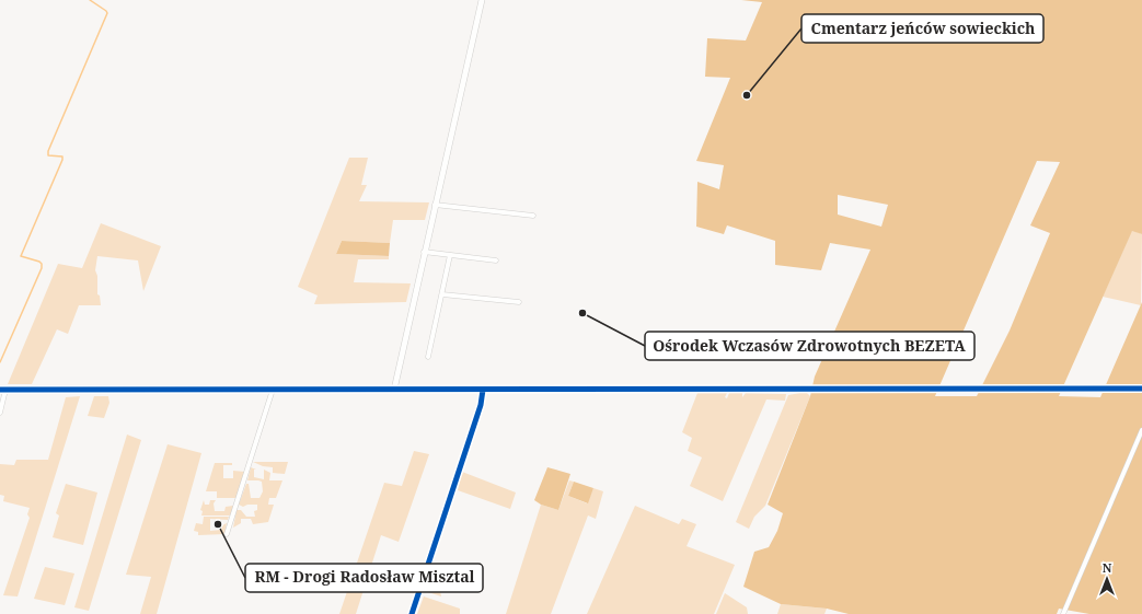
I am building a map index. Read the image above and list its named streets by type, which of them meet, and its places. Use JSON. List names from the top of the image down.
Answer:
{
  "places": ["Cmentarz jeńców sowieckich", "Ośrodek Wczasów Zdrowotnych BEZETA", "RM - Drogi Radosław Misztal"],
  "north": "top"
}
